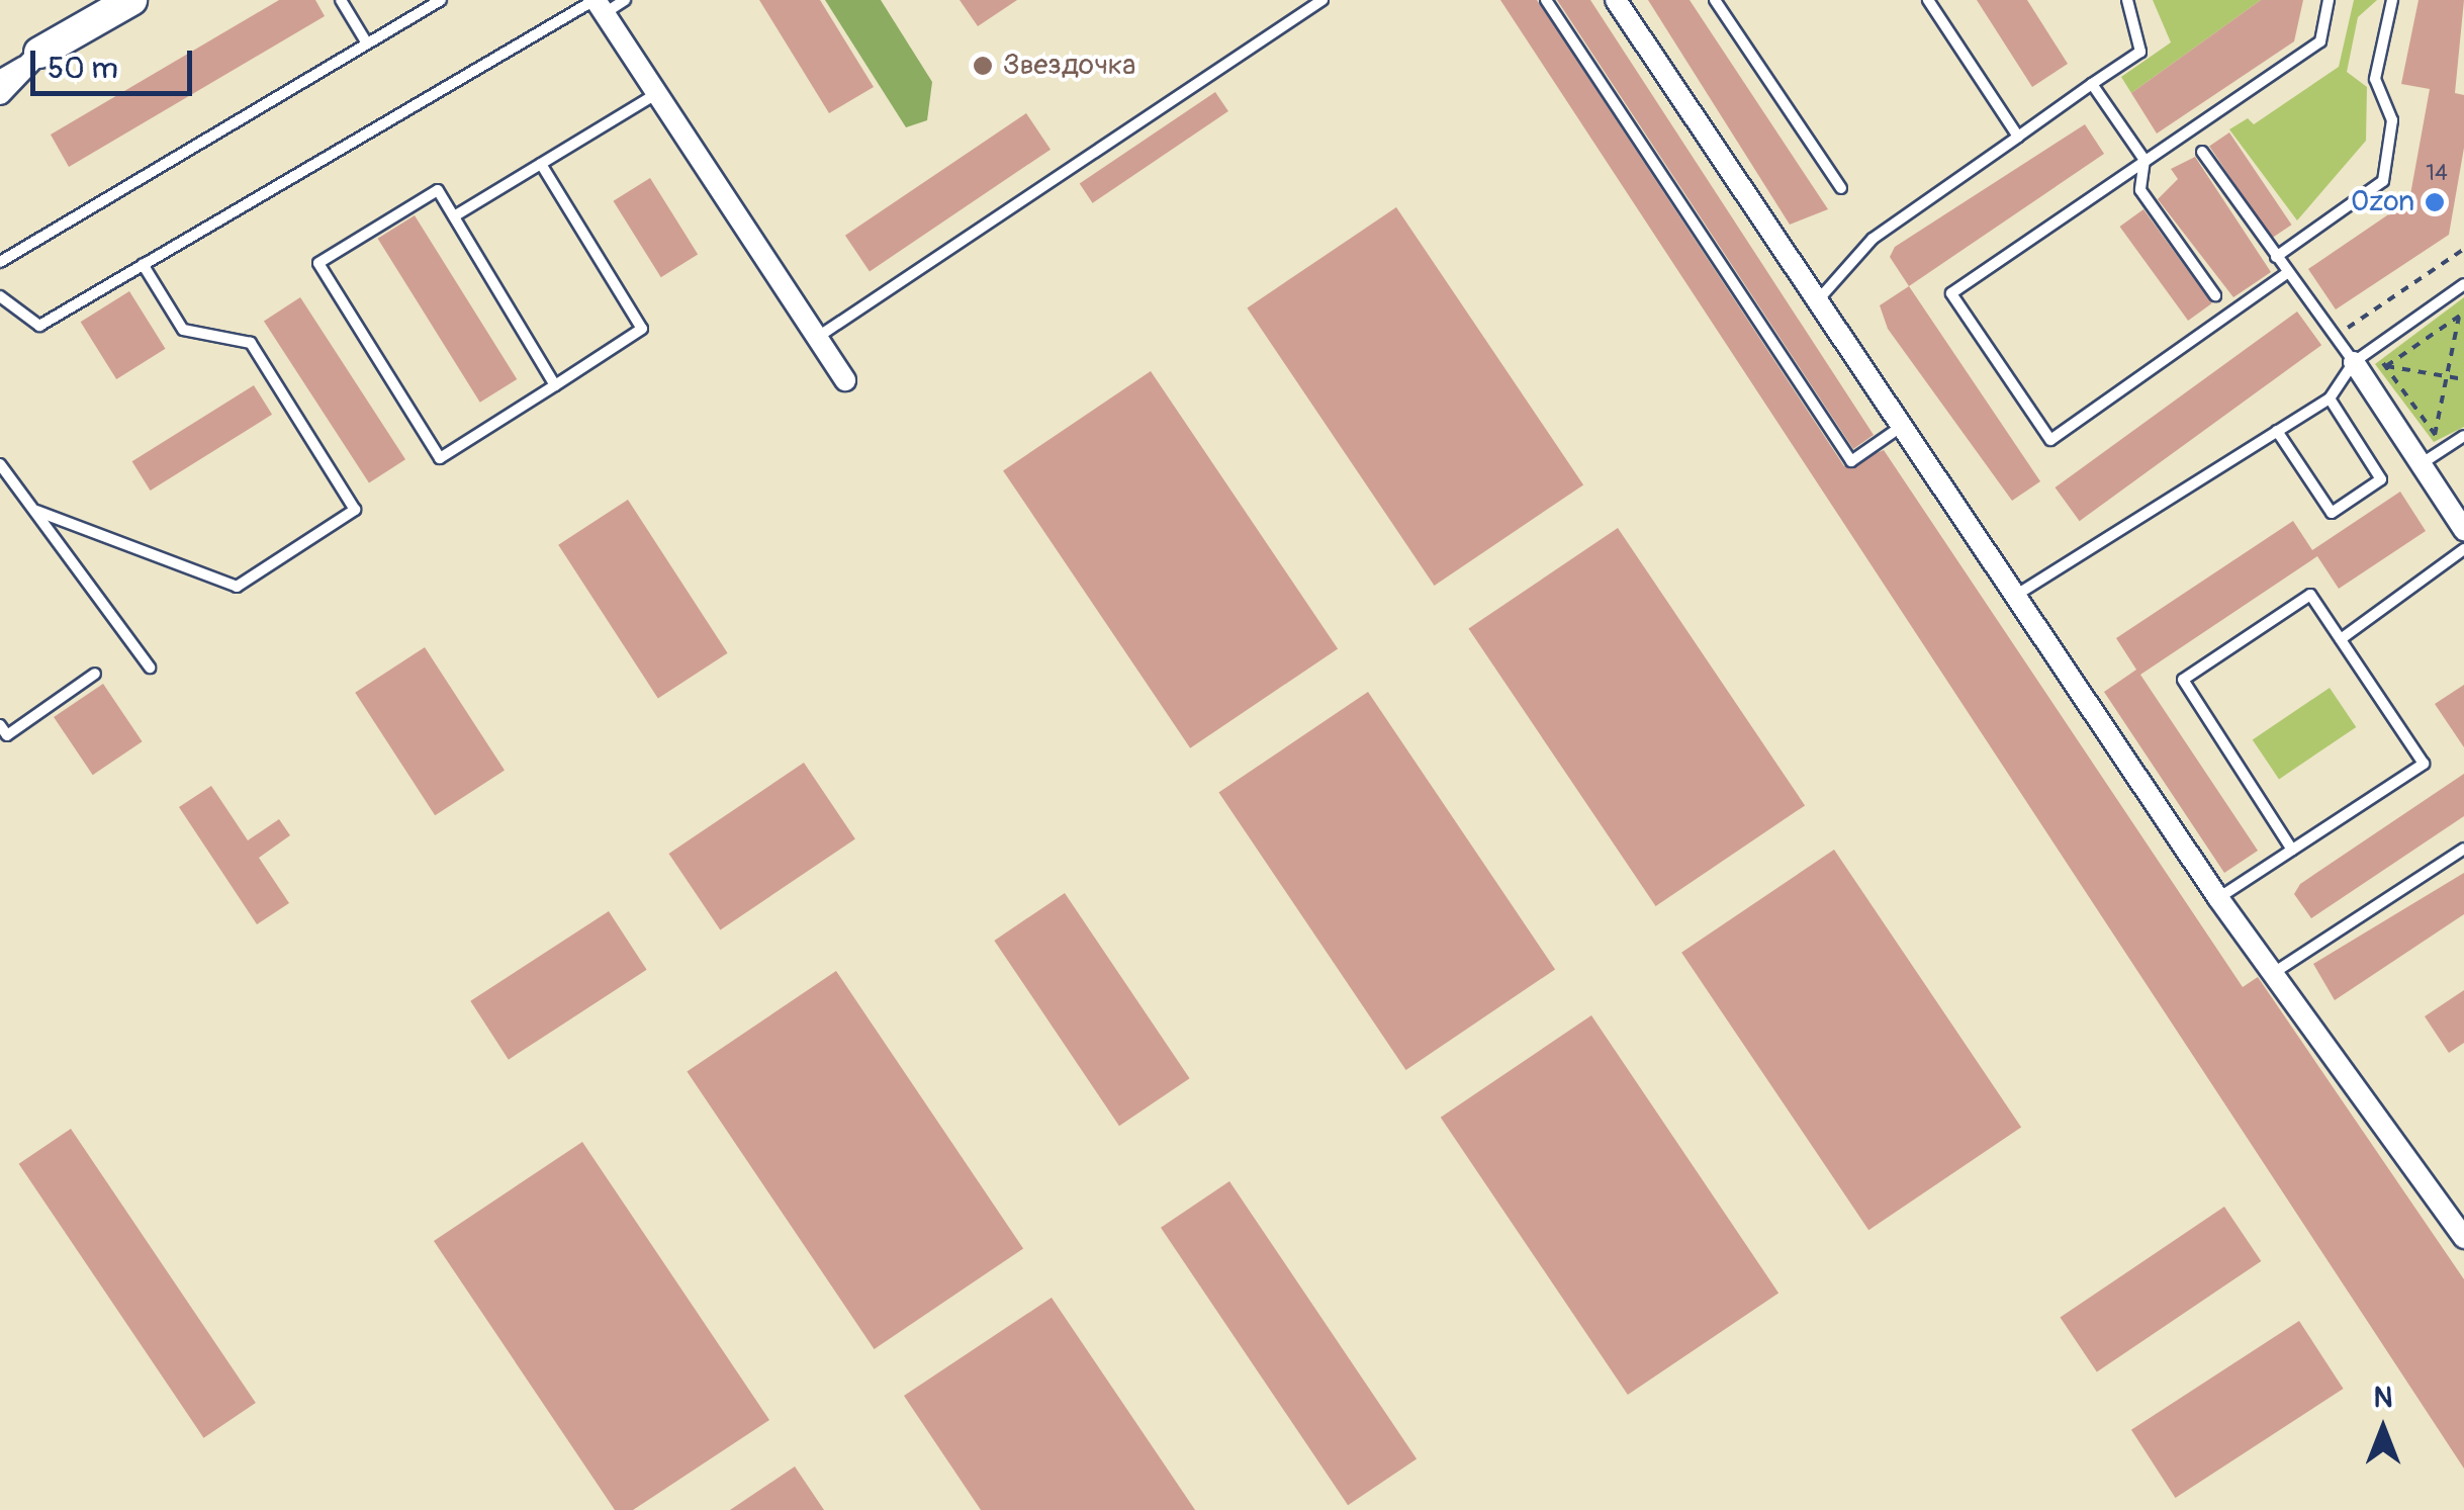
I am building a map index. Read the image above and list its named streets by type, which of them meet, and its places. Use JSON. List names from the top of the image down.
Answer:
{
  "places": ["Звездочка", "Ozon"],
  "house_numbers": ["14"],
  "scale_bar": "50 m",
  "north": "top"
}
